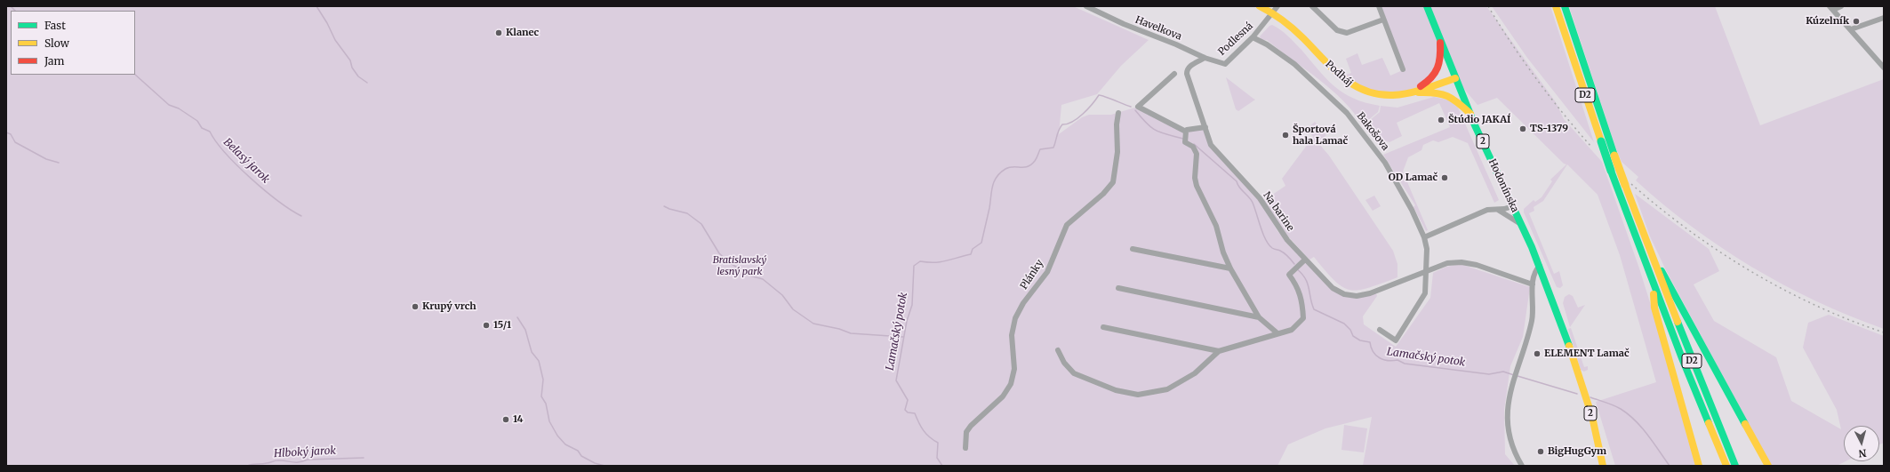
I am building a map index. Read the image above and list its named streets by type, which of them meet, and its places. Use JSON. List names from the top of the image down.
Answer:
{
  "streets": {
    "main road": [
      "Podháj",
      "D2",
      "2",
      "Hodonínska"
    ],
    "street": [
      "Havelkova",
      "Podlesná",
      "Bakošova",
      "Na barine",
      "Plánky"
    ]
  },
  "crossings": [
    ["Havelkova", "Podlesná"],
    ["Havelkova", "Na barine"],
    ["Podlesná", "Podháj"],
    ["Podlesná", "Bakošova"],
    ["Podlesná", "Na barine"],
    ["Podháj", "Hodonínska"],
    ["Bakošova", "Na barine"]
  ],
  "water": ["Belasý jarok", "Lamačský potok", "Hlboký jarok"],
  "parks": ["Bratislavský lesný park"],
  "places": [
    "Kúzelník",
    "Klanec",
    "Štúdio JAKAÍ",
    "TS-1379",
    "Športová hala Lamač",
    "OD Lamač",
    "Krupý vrch",
    "15/1",
    "ELEMENT Lamač",
    "14",
    "BigHugGym"
  ],
  "legend": ["Fast", "Slow", "Jam"],
  "north": "bottom"
}
